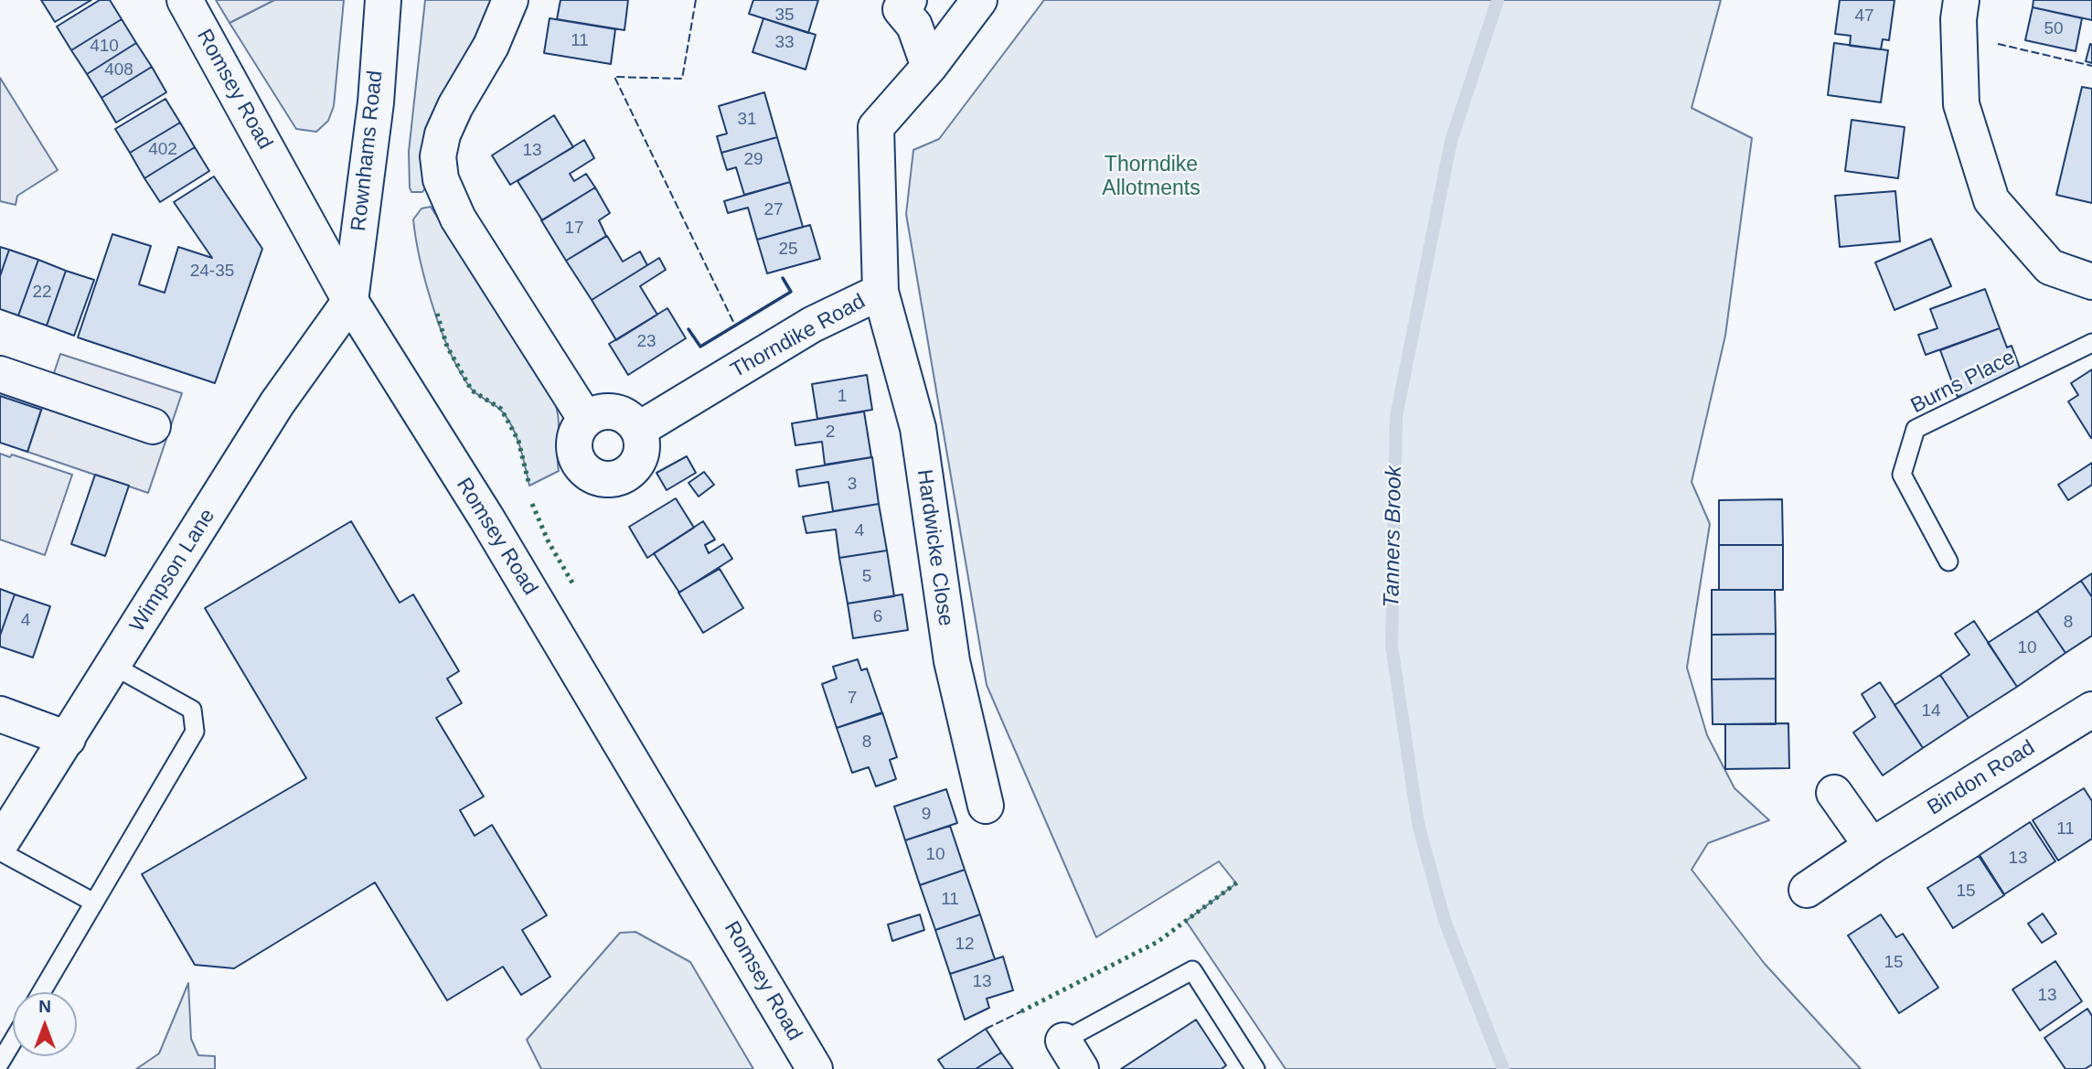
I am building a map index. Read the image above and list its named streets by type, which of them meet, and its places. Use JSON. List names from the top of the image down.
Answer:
{
  "streets": {
    "street": [
      "Romsey Road",
      "Rownhams Road",
      "Thorndike Road",
      "Hardwicke Close",
      "Wimpson Lane",
      "Bindon Road"
    ],
    "lane": ["Burns Place"]
  },
  "crossings": [
    ["Romsey Road", "Rownhams Road"],
    ["Romsey Road", "Wimpson Lane"],
    ["Rownhams Road", "Wimpson Lane"],
    ["Thorndike Road", "Hardwicke Close"]
  ],
  "water": ["Tanners Brook"],
  "parks": ["Thorndike Allotments"],
  "house_numbers": [
    "35",
    "47",
    "50",
    "11",
    "33",
    "410",
    "408",
    "31",
    "402",
    "13",
    "29",
    "27",
    "17",
    "25",
    "24-35",
    "22",
    "23",
    "1",
    "2",
    "3",
    "4",
    "5",
    "6",
    "4",
    "8",
    "10",
    "7",
    "14",
    "8",
    "9",
    "11",
    "10",
    "13",
    "15",
    "11",
    "12",
    "15",
    "13",
    "13"
  ],
  "north": "top"
}
